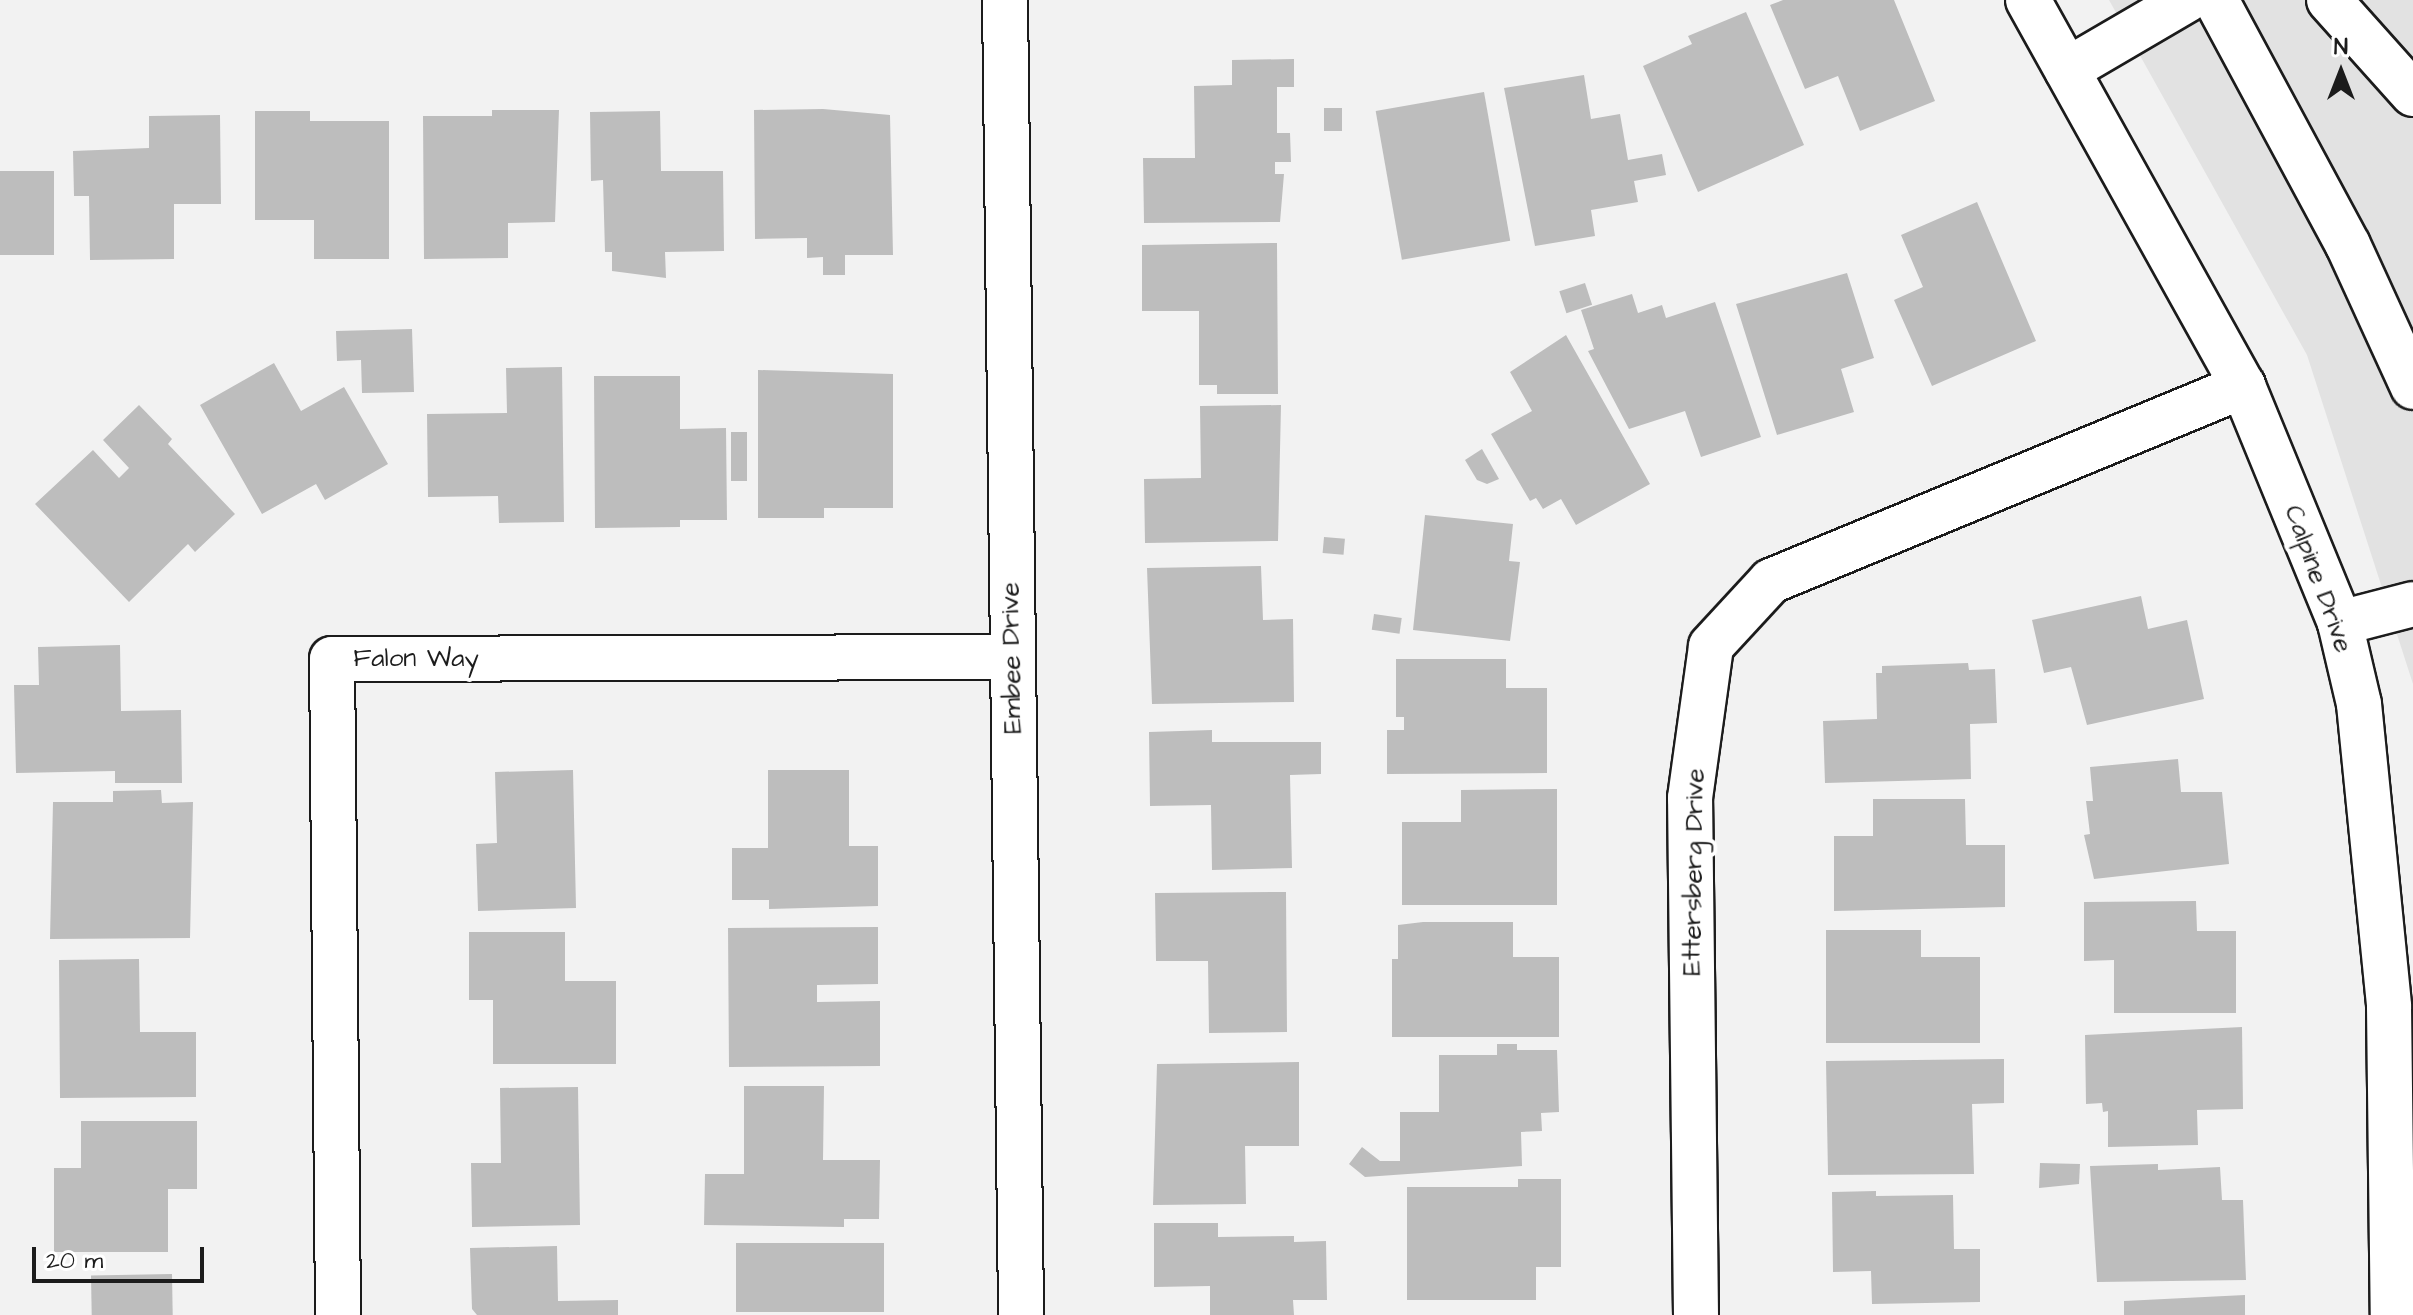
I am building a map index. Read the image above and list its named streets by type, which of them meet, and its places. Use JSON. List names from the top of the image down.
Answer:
{
  "streets": {
    "street": [
      "Calpine Drive",
      "Embee Drive",
      "Falon Way",
      "Ettersberg Drive"
    ]
  },
  "crossings": [
    ["Calpine Drive", "Ettersberg Drive"],
    ["Embee Drive", "Falon Way"]
  ],
  "scale_bar": "20 m",
  "north": "top"
}
